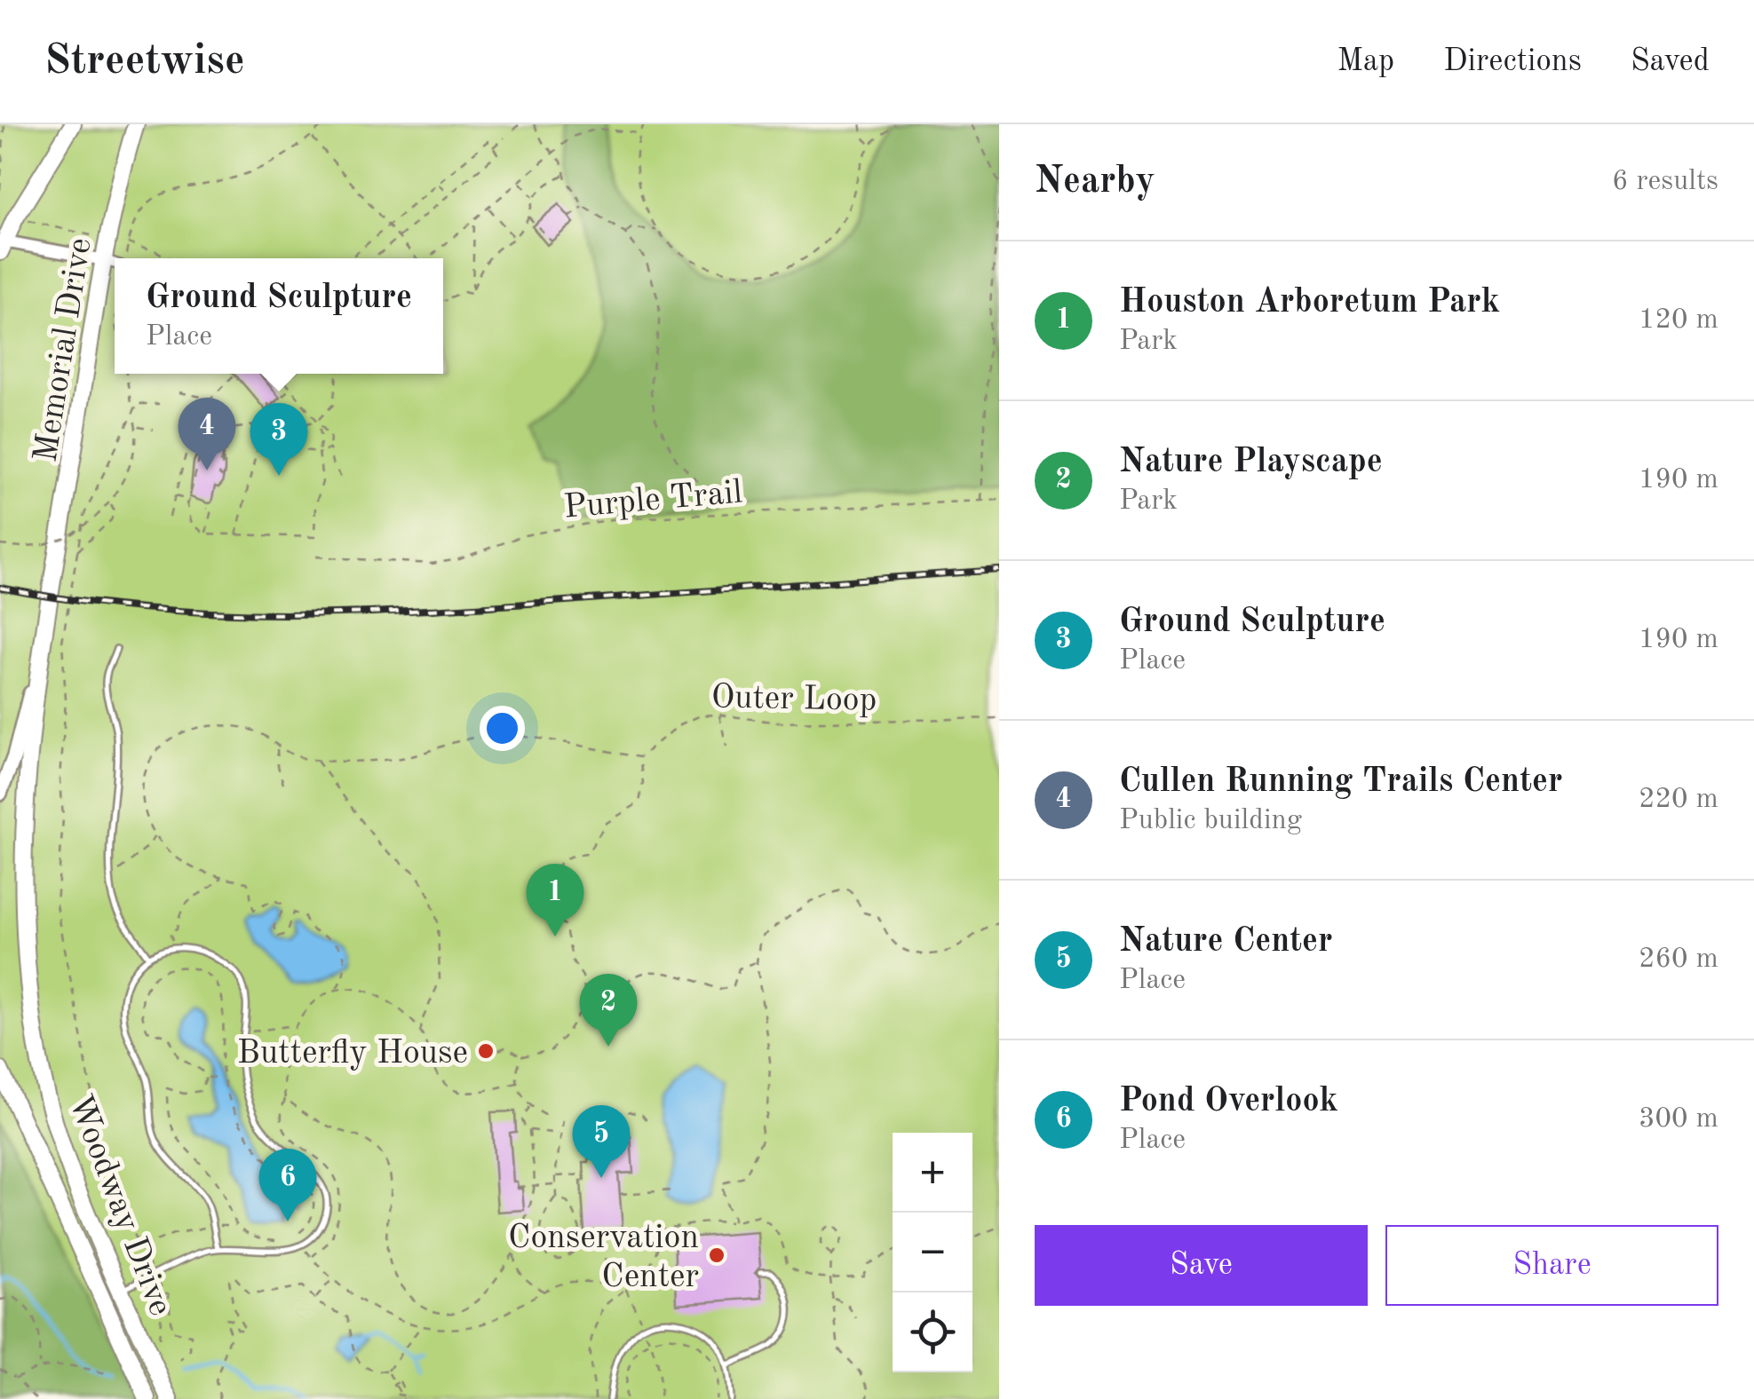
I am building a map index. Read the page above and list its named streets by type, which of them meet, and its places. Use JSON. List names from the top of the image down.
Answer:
{
  "streets": {
    "main road": ["Memorial Drive", "Woodway Drive"],
    "path": ["Purple Trail", "Outer Loop"]
  },
  "crossings": [
    ["Memorial Drive", "Woodway Drive"]
  ],
  "places": ["Butterfly House", "Conservation Center"],
  "page": {
    "header": "Streetwise",
    "nav": ["Map", "Directions", "Saved"],
    "heading": ["Nearby", "6 results"],
    "list": [
      {
        "mark": "1",
        "name": "Houston Arboretum Park",
        "note": "Park",
        "value": "120 m"
      },
      {
        "mark": "2",
        "name": "Nature Playscape",
        "note": "Park",
        "value": "190 m"
      },
      {
        "mark": "3",
        "name": "Ground Sculpture",
        "note": "Place",
        "value": "190 m"
      },
      {
        "mark": "4",
        "name": "Cullen Running Trails Center",
        "note": "Public building",
        "value": "220 m"
      },
      {
        "mark": "5",
        "name": "Nature Center",
        "note": "Place",
        "value": "260 m"
      },
      {
        "mark": "6",
        "name": "Pond Overlook",
        "note": "Place",
        "value": "300 m"
      }
    ],
    "popup": ["Ground Sculpture", "Place"],
    "pins": [
      "4",
      "3",
      "1",
      "2",
      "5",
      "6"
    ],
    "map_buttons": ["+", "−"],
    "buttons": ["Save", "Share"]
  }
}
